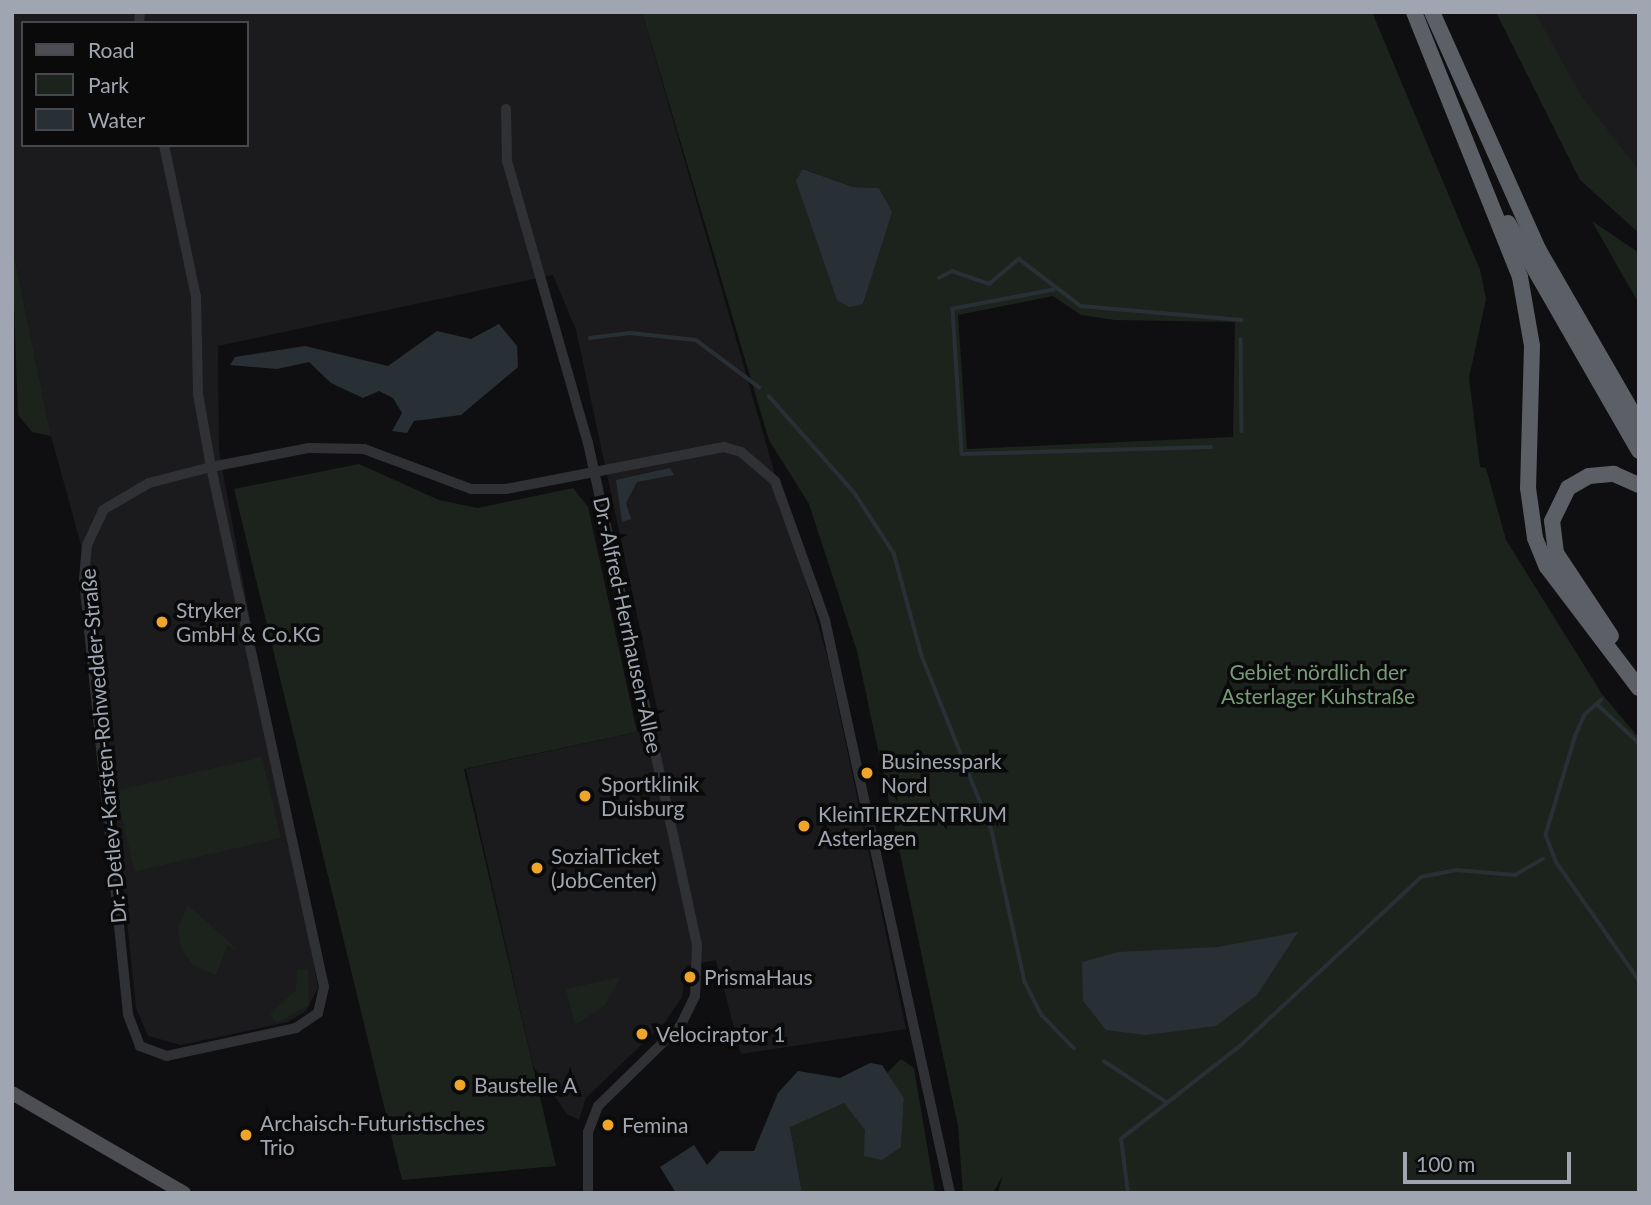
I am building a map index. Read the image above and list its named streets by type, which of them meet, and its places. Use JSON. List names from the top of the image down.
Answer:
{
  "streets": {
    "street": ["Dr.-Alfred-Herrhausen-Allee", "Dr.-Detlev-Karsten-Rohwedder-Straße"]
  },
  "crossings": [
    ["Dr.-Alfred-Herrhausen-Allee", "Dr.-Detlev-Karsten-Rohwedder-Straße"]
  ],
  "parks": ["Gebiet nördlich der Asterlager Kuhstraße"],
  "places": [
    "Stryker GmbH & Co.KG",
    "Businesspark Nord",
    "Sportklinik Duisburg",
    "KleinTIERZENTRUM Asterlagen",
    "SozialTicket (JobCenter)",
    "PrismaHaus",
    "Velociraptor 1",
    "Baustelle A",
    "Femina",
    "Archaisch-Futuristisches Trio"
  ],
  "legend": ["Road", "Park", "Water"],
  "scale_bar": "100 m"
}
